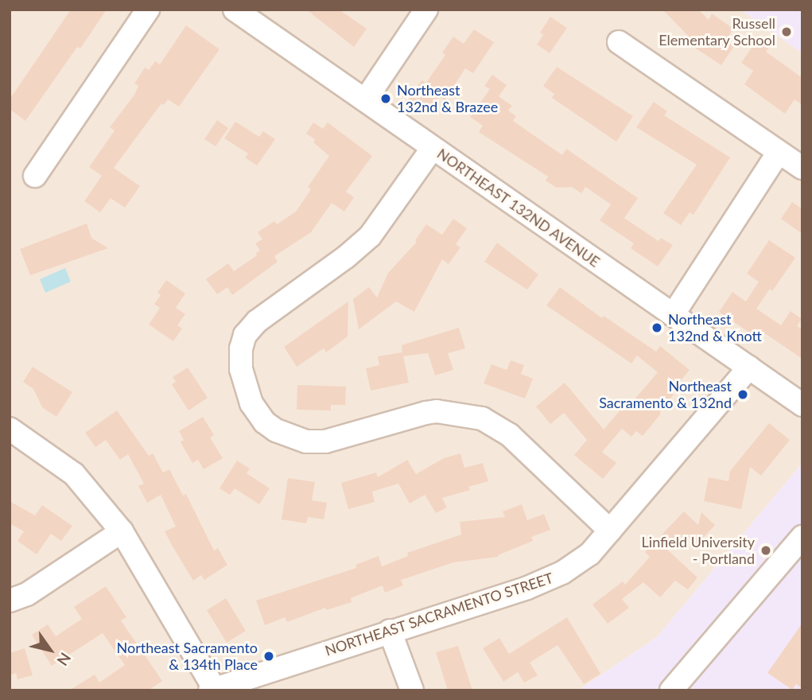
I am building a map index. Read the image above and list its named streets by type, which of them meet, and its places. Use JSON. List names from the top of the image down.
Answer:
{
  "streets": {
    "street": ["NORTHEAST 132ND AVENUE", "NORTHEAST SACRAMENTO STREET"]
  },
  "crossings": [
    ["NORTHEAST 132ND AVENUE", "NORTHEAST SACRAMENTO STREET"]
  ],
  "places": [
    "Russell Elementary School",
    "Northeast 132nd & Brazee",
    "Northeast 132nd & Knott",
    "Northeast Sacramento & 132nd",
    "Linfield University - Portland",
    "Northeast Sacramento & 134th Place"
  ],
  "north": "bottom right"
}
